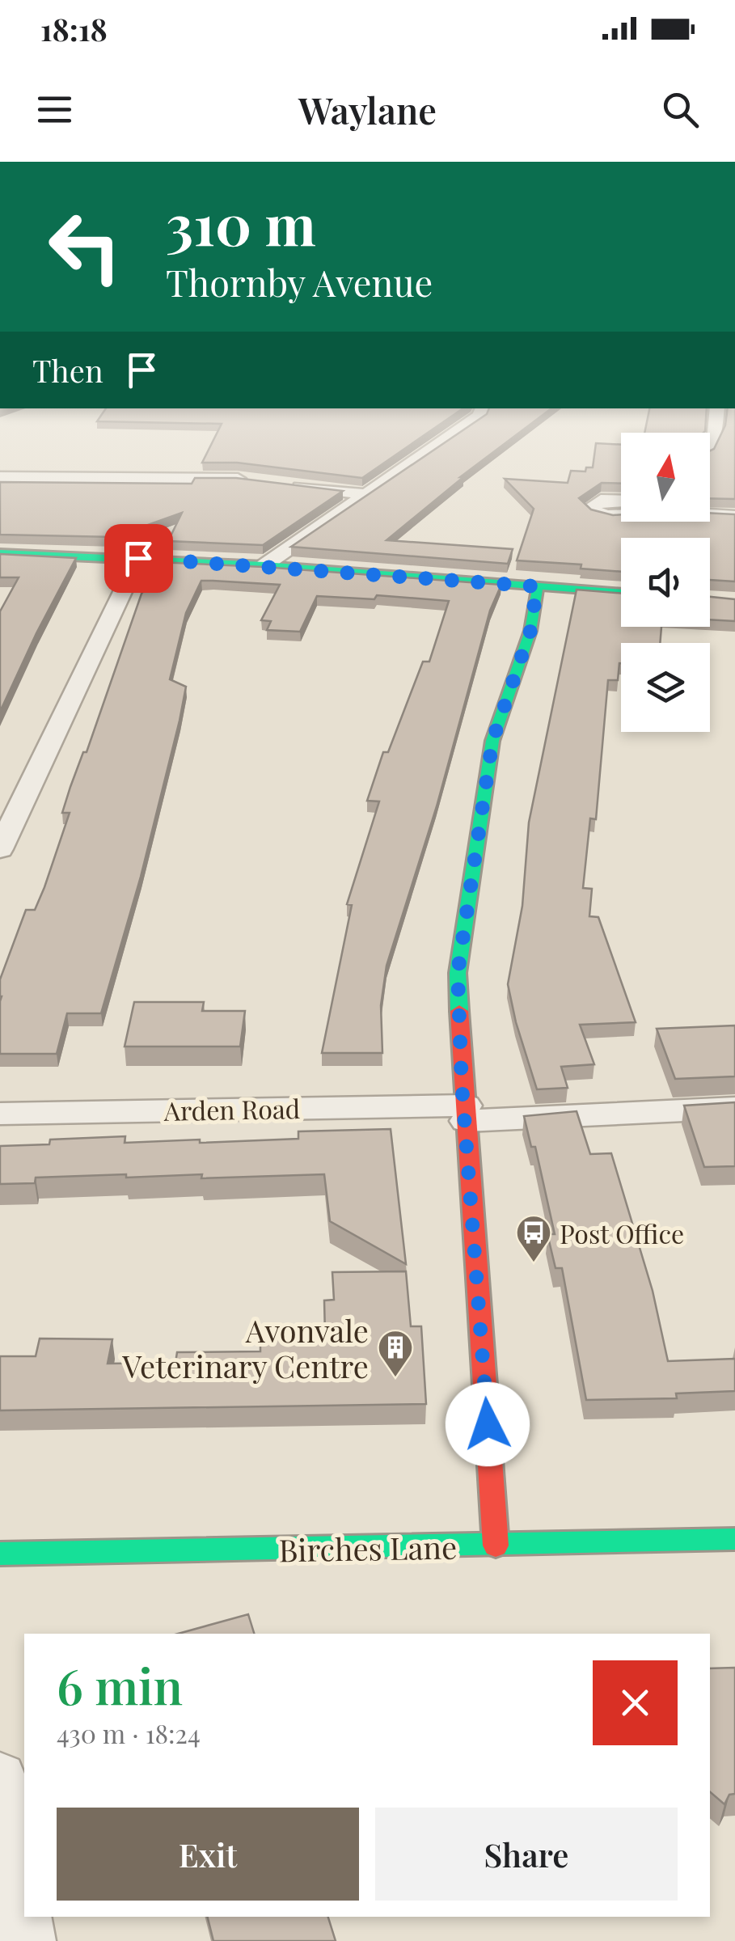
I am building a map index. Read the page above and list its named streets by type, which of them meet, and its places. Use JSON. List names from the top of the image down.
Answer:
{
  "streets": {
    "street": ["Arden Road", "Birches Lane"]
  },
  "places": {
    "bus stop": ["Post Office"],
    "building": ["Avonvale Veterinary Centre"]
  },
  "north": "top",
  "page": {
    "status": "18:18",
    "header": "Waylane",
    "turn": ["310 m", "Thornby Avenue"],
    "then": "Then",
    "heading": ["6 min", "430 m · 18:24"],
    "buttons": ["Exit", "Share"]
  }
}
